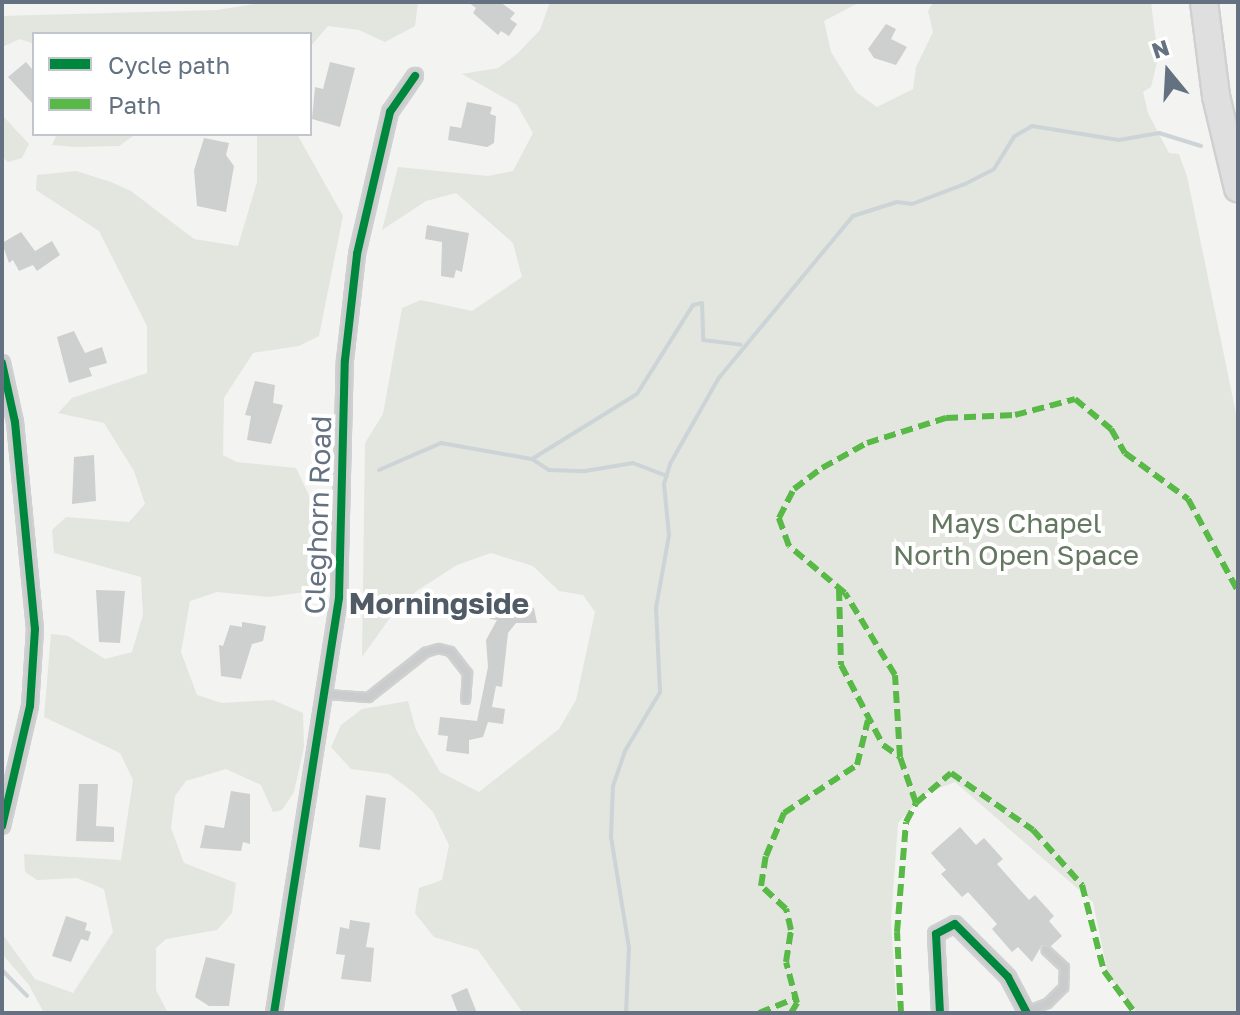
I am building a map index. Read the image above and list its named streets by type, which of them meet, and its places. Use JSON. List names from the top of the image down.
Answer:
{
  "streets": {
    "street": ["Cleghorn Road"]
  },
  "districts": ["Morningside"],
  "parks": ["Mays Chapel North Open Space"],
  "legend": ["Cycle path", "Path"],
  "north": "top"
}
